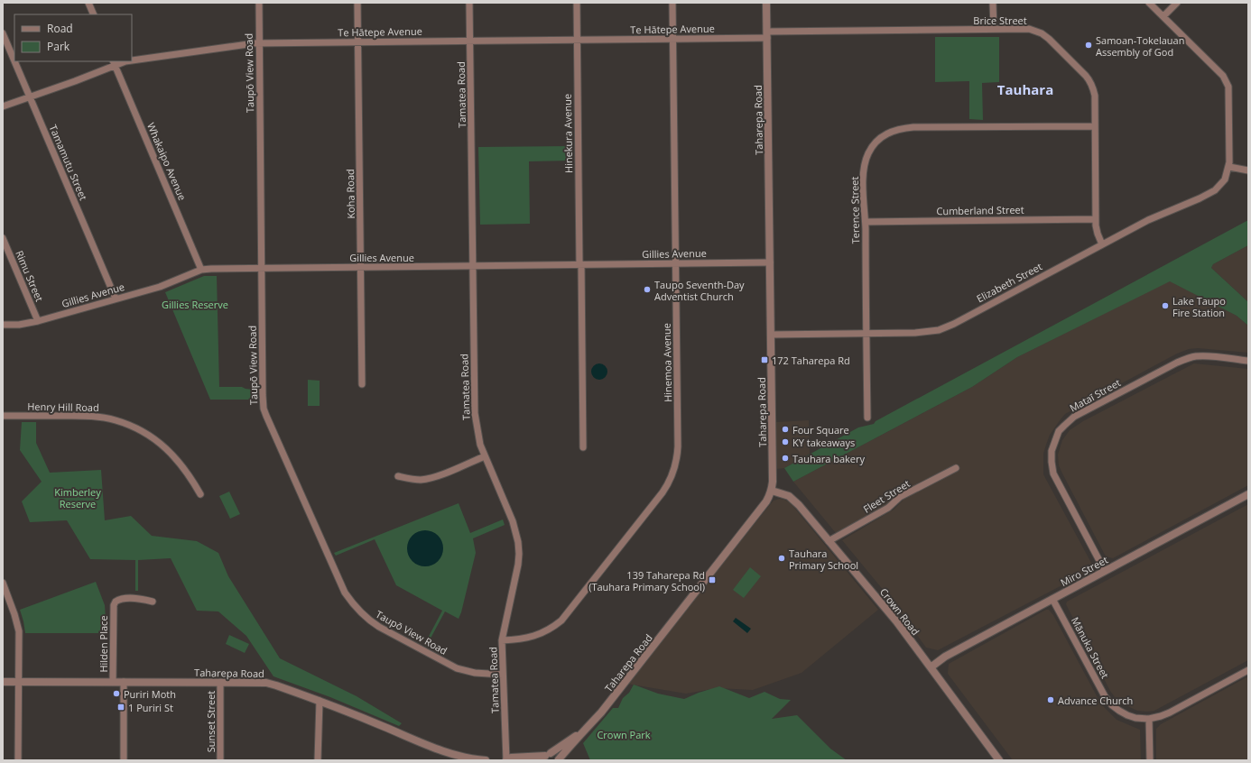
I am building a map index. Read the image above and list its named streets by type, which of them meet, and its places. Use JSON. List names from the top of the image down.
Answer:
{
  "streets": {
    "street": [
      "Brice Street",
      "Te Hātepe Avenue",
      "Taupō View Road",
      "Tamatea Road",
      "Taharepa Road",
      "Hinekura Avenue",
      "Whakaipo Avenue",
      "Tamamutu Street",
      "Koha Road",
      "Terence Street",
      "Cumberland Street",
      "Gillies Avenue",
      "Rimu Street",
      "Elizabeth Street",
      "Hinemoa Avenue",
      "Mataī Street",
      "Henry Hill Road",
      "Fleet Street",
      "Miro Street",
      "Crown Road",
      "Hilden Place",
      "Mānuka Street",
      "Sunset Street"
    ]
  },
  "crossings": [
    ["Brice Street", "Te Hātepe Avenue"],
    ["Brice Street", "Taharepa Road"],
    ["Brice Street", "Terence Street"],
    ["Brice Street", "Cumberland Street"],
    ["Brice Street", "Elizabeth Street"],
    ["Te Hātepe Avenue", "Taupō View Road"],
    ["Te Hātepe Avenue", "Tamatea Road"],
    ["Te Hātepe Avenue", "Taharepa Road"],
    ["Te Hātepe Avenue", "Hinekura Avenue"],
    ["Te Hātepe Avenue", "Whakaipo Avenue"],
    ["Te Hātepe Avenue", "Tamamutu Street"],
    ["Te Hātepe Avenue", "Koha Road"],
    ["Te Hātepe Avenue", "Hinemoa Avenue"],
    ["Taupō View Road", "Tamatea Road"],
    ["Taupō View Road", "Gillies Avenue"],
    ["Tamatea Road", "Taharepa Road"],
    ["Tamatea Road", "Gillies Avenue"],
    ["Tamatea Road", "Hinemoa Avenue"],
    ["Taharepa Road", "Gillies Avenue"],
    ["Taharepa Road", "Elizabeth Street"],
    ["Taharepa Road", "Crown Road"],
    ["Taharepa Road", "Hilden Place"],
    ["Taharepa Road", "Sunset Street"],
    ["Hinekura Avenue", "Gillies Avenue"],
    ["Whakaipo Avenue", "Gillies Avenue"],
    ["Tamamutu Street", "Gillies Avenue"],
    ["Koha Road", "Gillies Avenue"],
    ["Terence Street", "Cumberland Street"],
    ["Terence Street", "Elizabeth Street"],
    ["Gillies Avenue", "Rimu Street"],
    ["Gillies Avenue", "Hinemoa Avenue"],
    ["Mataī Street", "Miro Street"],
    ["Fleet Street", "Crown Road"],
    ["Miro Street", "Crown Road"],
    ["Miro Street", "Mānuka Street"]
  ],
  "districts": ["Tauhara"],
  "parks": ["Gillies Reserve", "Kimberley Reserve", "Crown Park"],
  "places": {
    "other": [
      "Samoan-Tokelauan Assembly of God",
      "Taupo Seventh-Day Adventist Church",
      "Lake Taupo Fire Station",
      "Four Square",
      "KY takeaways",
      "Tauhara bakery",
      "Tauhara Primary School",
      "Puriri Moth",
      "Advance Church"
    ],
    "transit": ["172 Taharepa Rd", "139 Taharepa Rd (Tauhara Primary School)", "1 Puriri St"]
  },
  "legend": ["Road", "Park"]
}
